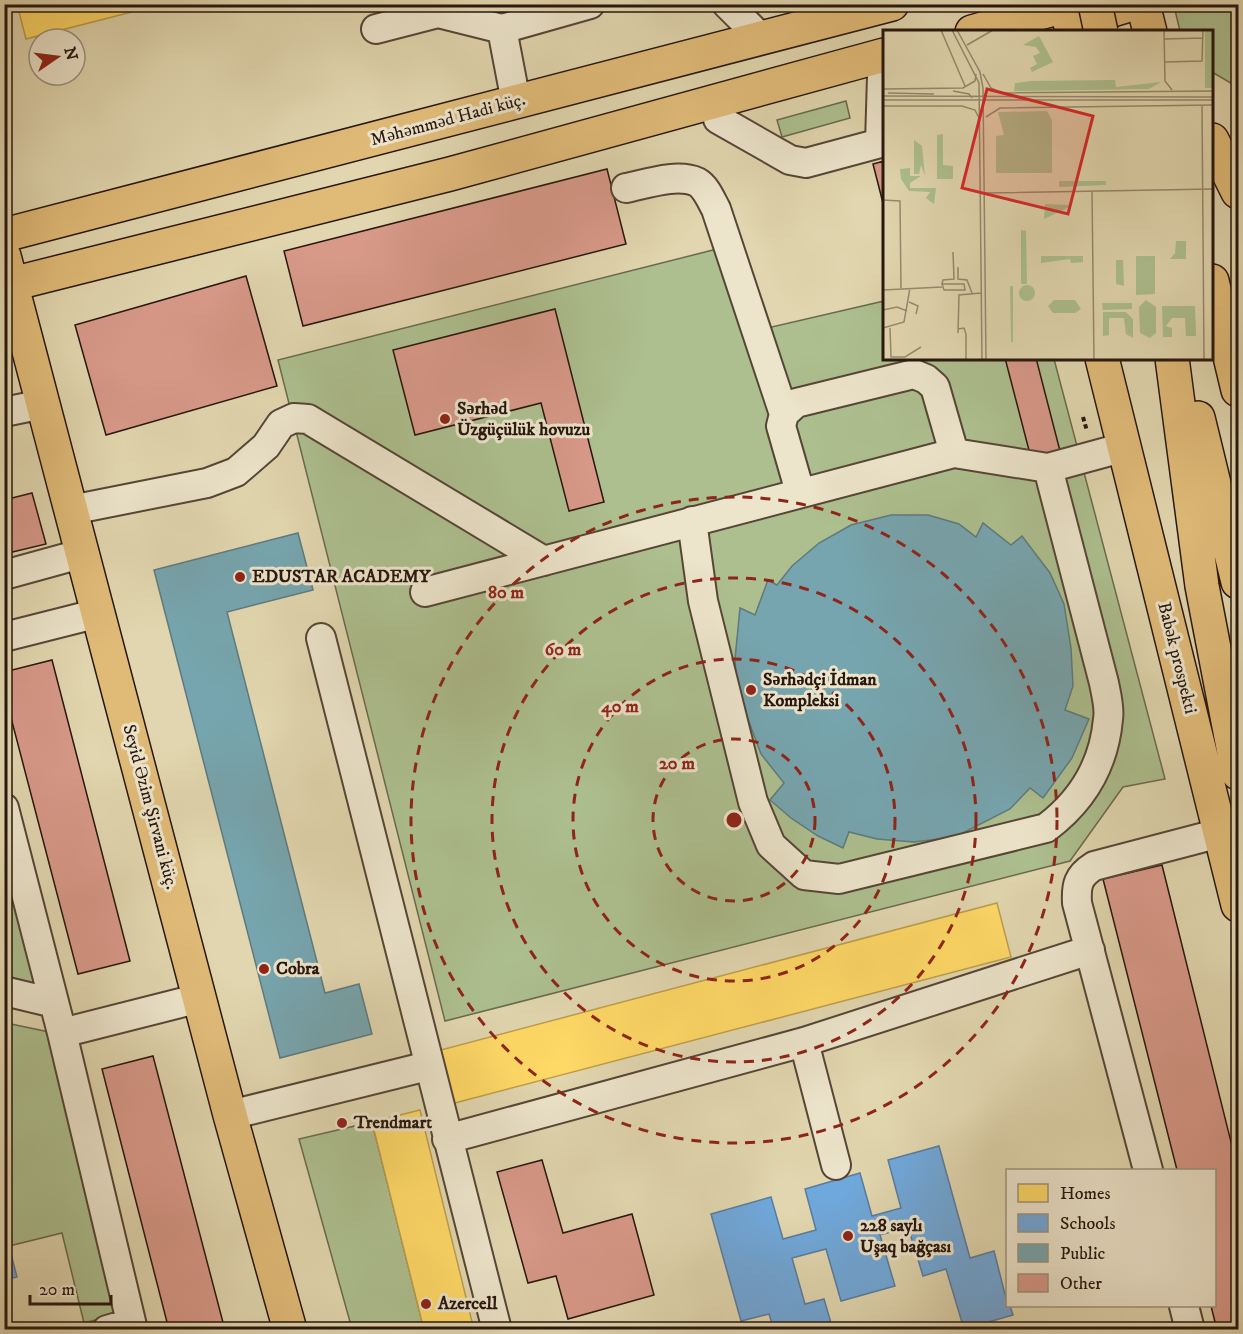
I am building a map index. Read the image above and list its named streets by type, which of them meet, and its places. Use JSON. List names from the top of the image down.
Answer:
{
  "streets": {
    "main road": ["Məhəmməd Hadi küç.", "Babək prospekti", "Seyid Əzim Şirvani küç."]
  },
  "places": [
    "Sərhəd Üzgüçülük hovuzu",
    "EDUSTAR ACADEMY",
    "Sərhədçi İdman Kompleksi",
    "Cobra",
    "Trendmart",
    "228 saylı Uşaq bağçası",
    "Azercell"
  ],
  "legend": [
    "Homes",
    "Schools",
    "Public",
    "Other"
  ],
  "scale_bar": "20 m",
  "north": "right",
  "rings": [
    "80 m",
    "60 m",
    "40 m",
    "20 m"
  ]
}
